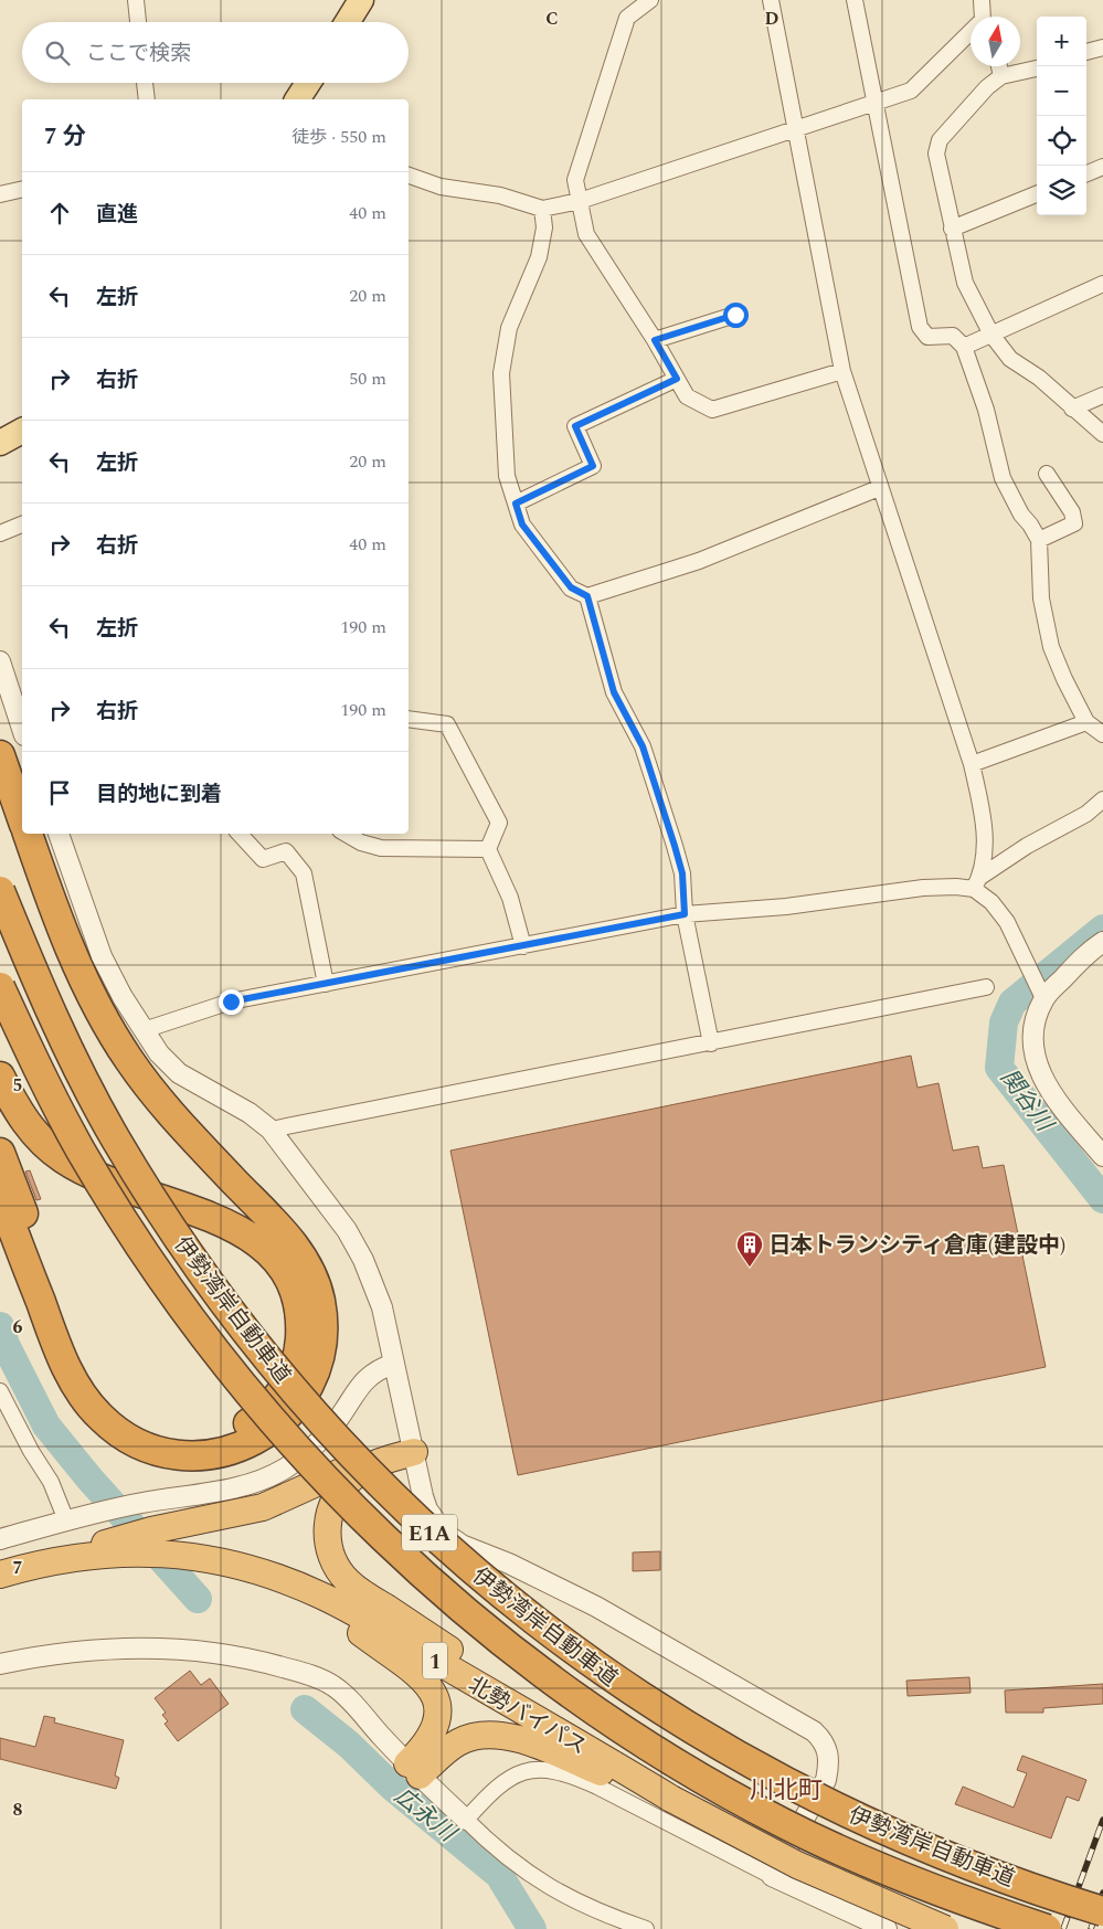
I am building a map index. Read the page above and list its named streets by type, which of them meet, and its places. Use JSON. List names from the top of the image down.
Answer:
{
  "streets": {
    "highway": [
      "伊勢湾岸自動車道",
      "E1A",
      "1",
      "北勢バイパス"
    ]
  },
  "crossings": [
    ["1", "北勢バイパス"]
  ],
  "districts": ["川北町"],
  "water": ["関谷川", "広永川"],
  "places": {
    "building": ["日本トランシティ倉庫(建設中)"]
  },
  "north": "top",
  "page": {
    "map_buttons": ["+", "−"],
    "search": "ここで検索",
    "heading": ["7 分", "徒歩 · 550 m"],
    "list": [
      ["直進", "40 m"],
      ["左折", "20 m"],
      ["右折", "50 m"],
      ["左折", "20 m"],
      ["右折", "40 m"],
      ["左折", "190 m"],
      ["右折", "190 m"],
      "目的地に到着"
    ]
  },
  "grid": {
    "columns": ["C", "D"],
    "rows": [
      "5",
      "6",
      "7",
      "8"
    ]
  }
}
